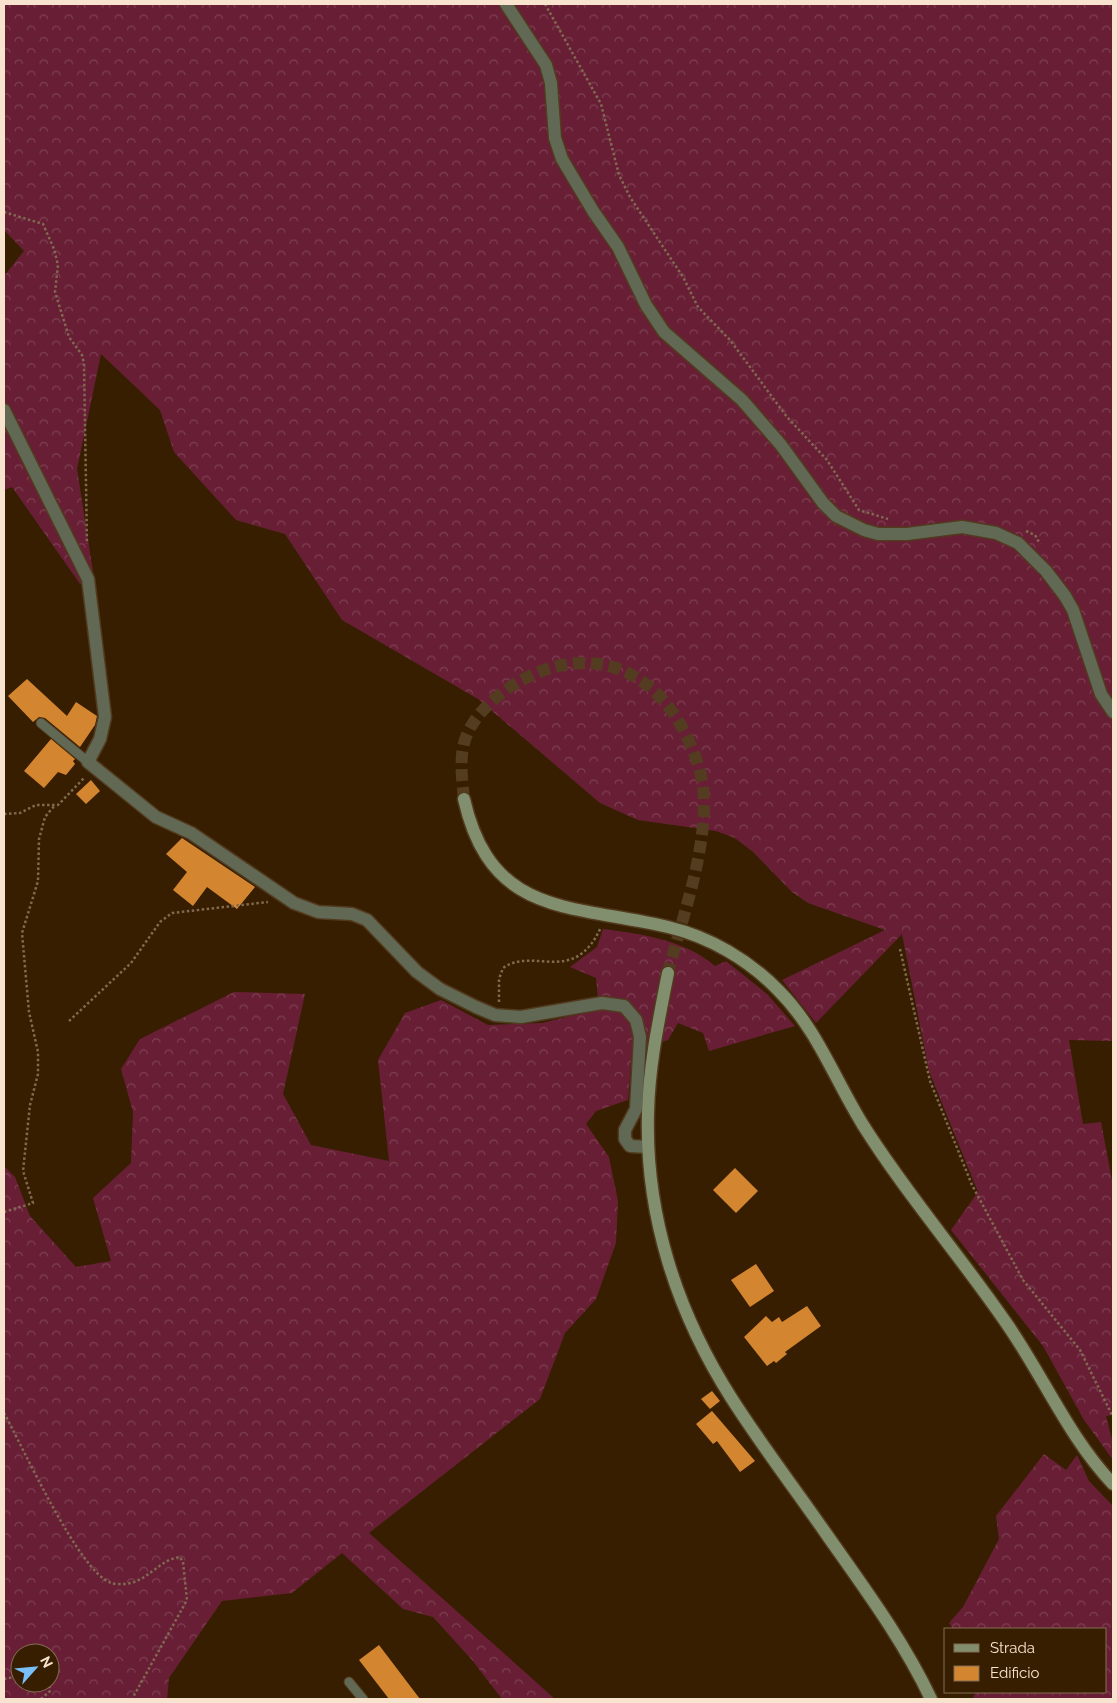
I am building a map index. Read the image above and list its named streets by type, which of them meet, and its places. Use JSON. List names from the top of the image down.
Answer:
{
  "legend": ["Strada", "Edificio"],
  "north": "top right"
}
